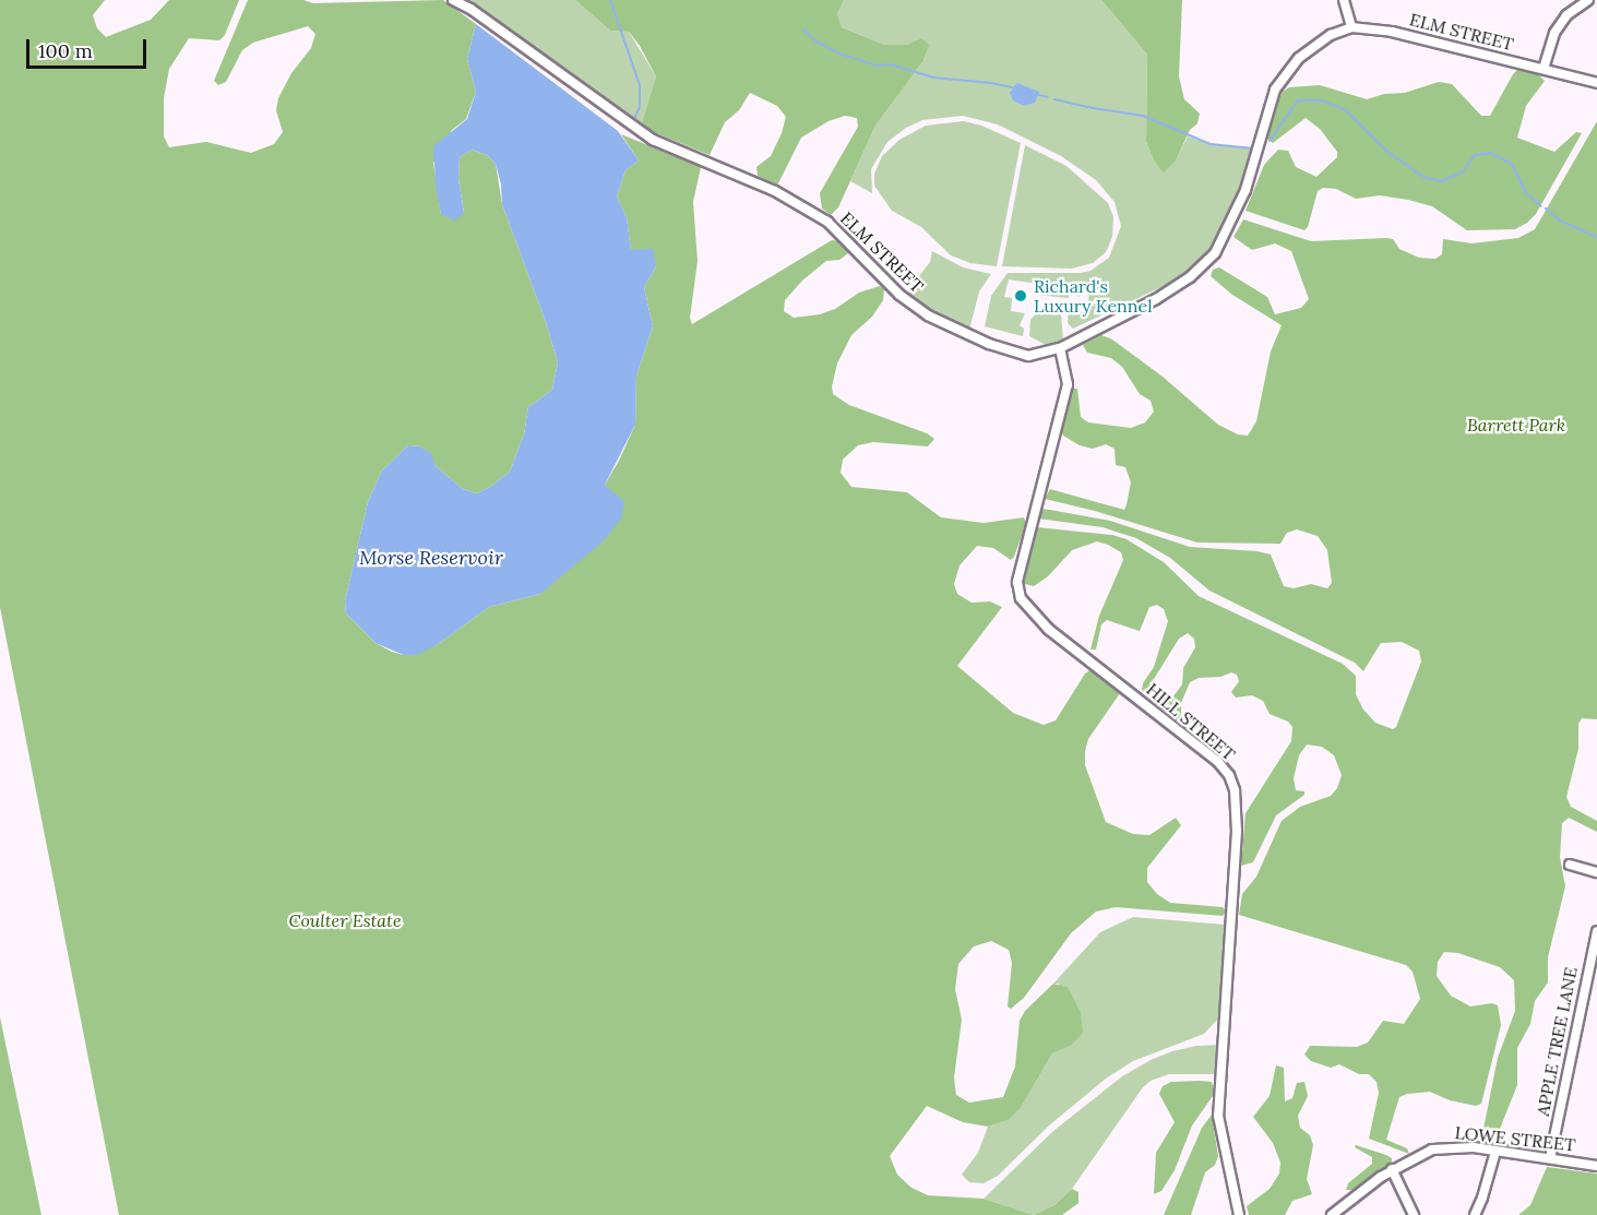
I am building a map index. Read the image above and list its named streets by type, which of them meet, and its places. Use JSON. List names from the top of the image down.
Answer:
{
  "streets": {
    "street": [
      "ELM STREET",
      "HILL STREET",
      "APPLE TREE LANE",
      "LOWE STREET"
    ]
  },
  "crossings": [
    ["ELM STREET", "HILL STREET"],
    ["APPLE TREE LANE", "LOWE STREET"]
  ],
  "water": ["Morse Reservoir"],
  "parks": ["Barrett Park", "Coulter Estate"],
  "places": ["Richard's Luxury Kennel"],
  "scale_bar": "100 m"
}
